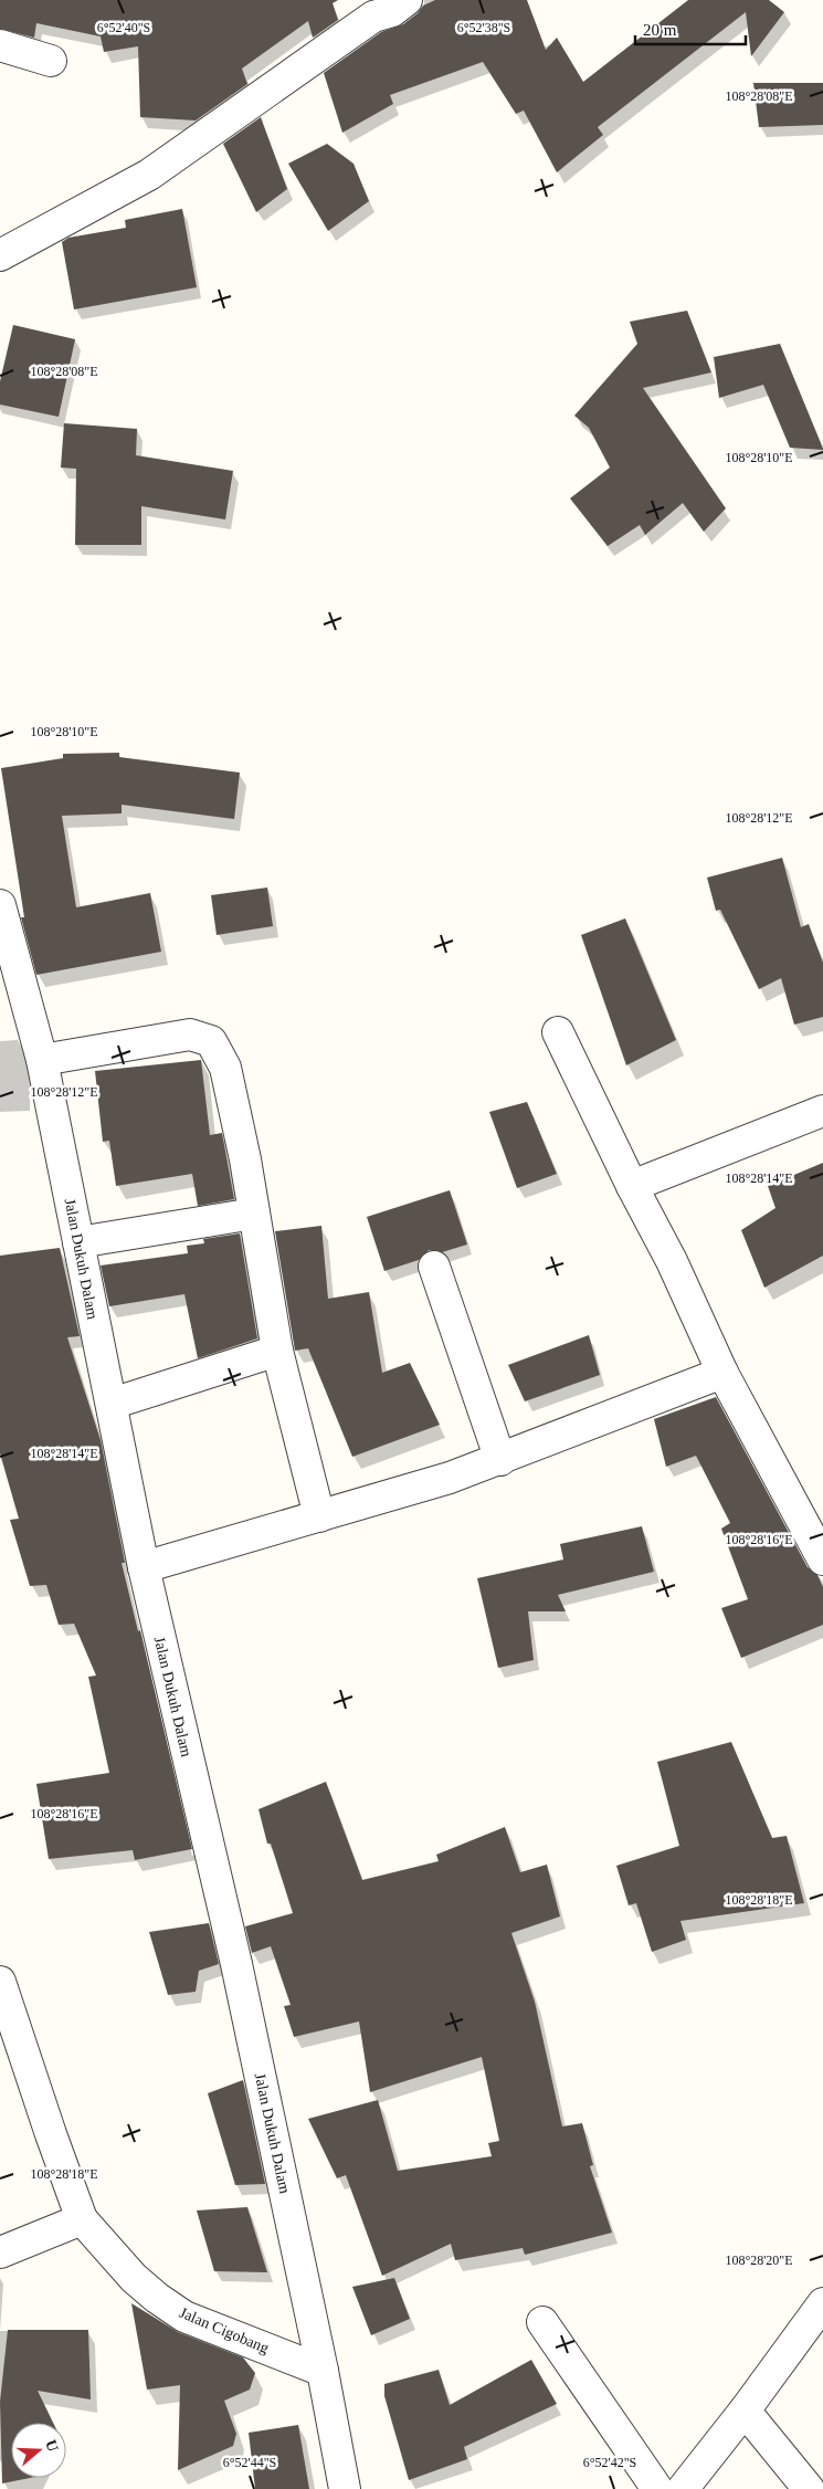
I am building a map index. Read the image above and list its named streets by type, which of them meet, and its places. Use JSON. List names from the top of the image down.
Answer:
{
  "streets": {
    "street": ["Jalan Dukuh Dalam", "Jalan Cigobang"]
  },
  "crossings": [
    ["Jalan Dukuh Dalam", "Jalan Cigobang"]
  ],
  "scale_bar": "20 m",
  "north": "right",
  "coordinates": [
    "6°52'40\"S",
    "6°52'38\"S",
    "108°28'08\"E",
    "108°28'10\"E",
    "108°28'12\"E",
    "108°28'14\"E",
    "108°28'16\"E",
    "108°28'18\"E",
    "108°28'20\"E",
    "6°52'44\"S",
    "6°52'42\"S"
  ]
}
